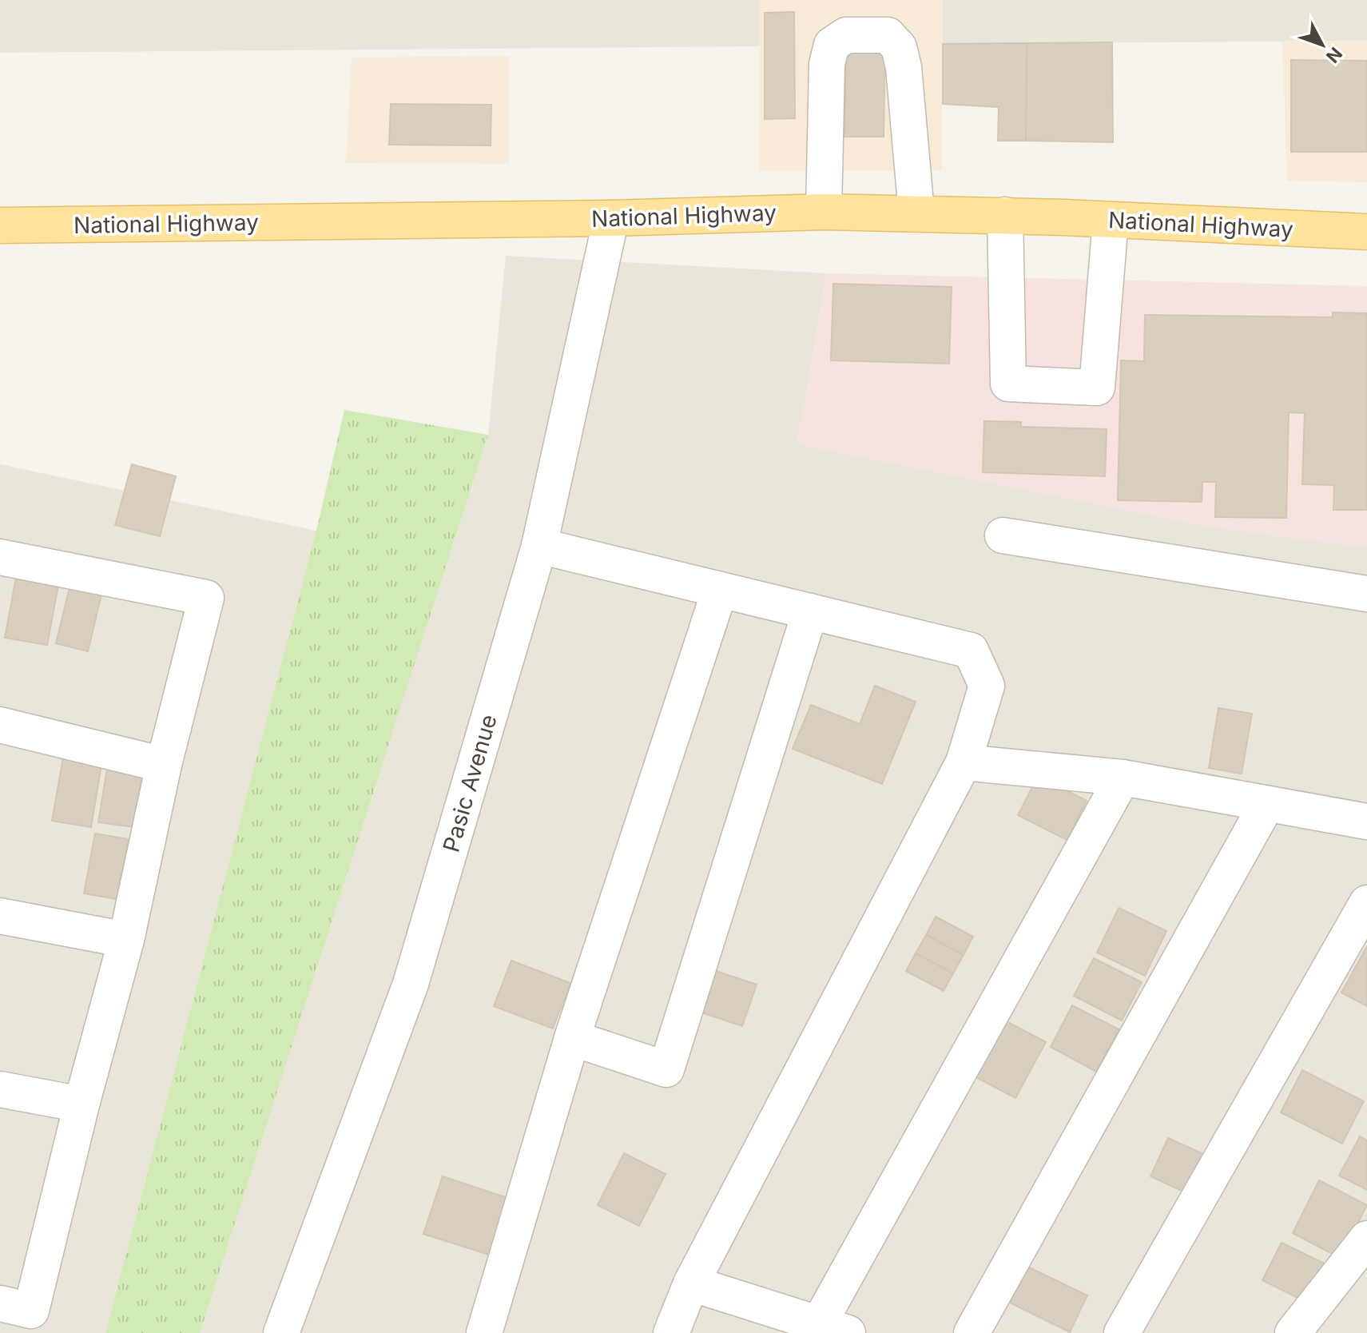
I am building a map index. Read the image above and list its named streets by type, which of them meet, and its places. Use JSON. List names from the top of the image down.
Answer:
{
  "streets": {
    "main road": ["National Highway"],
    "street": ["Pasic Avenue"]
  },
  "crossings": [
    ["National Highway", "Pasic Avenue"]
  ],
  "north": "bottom right"
}
